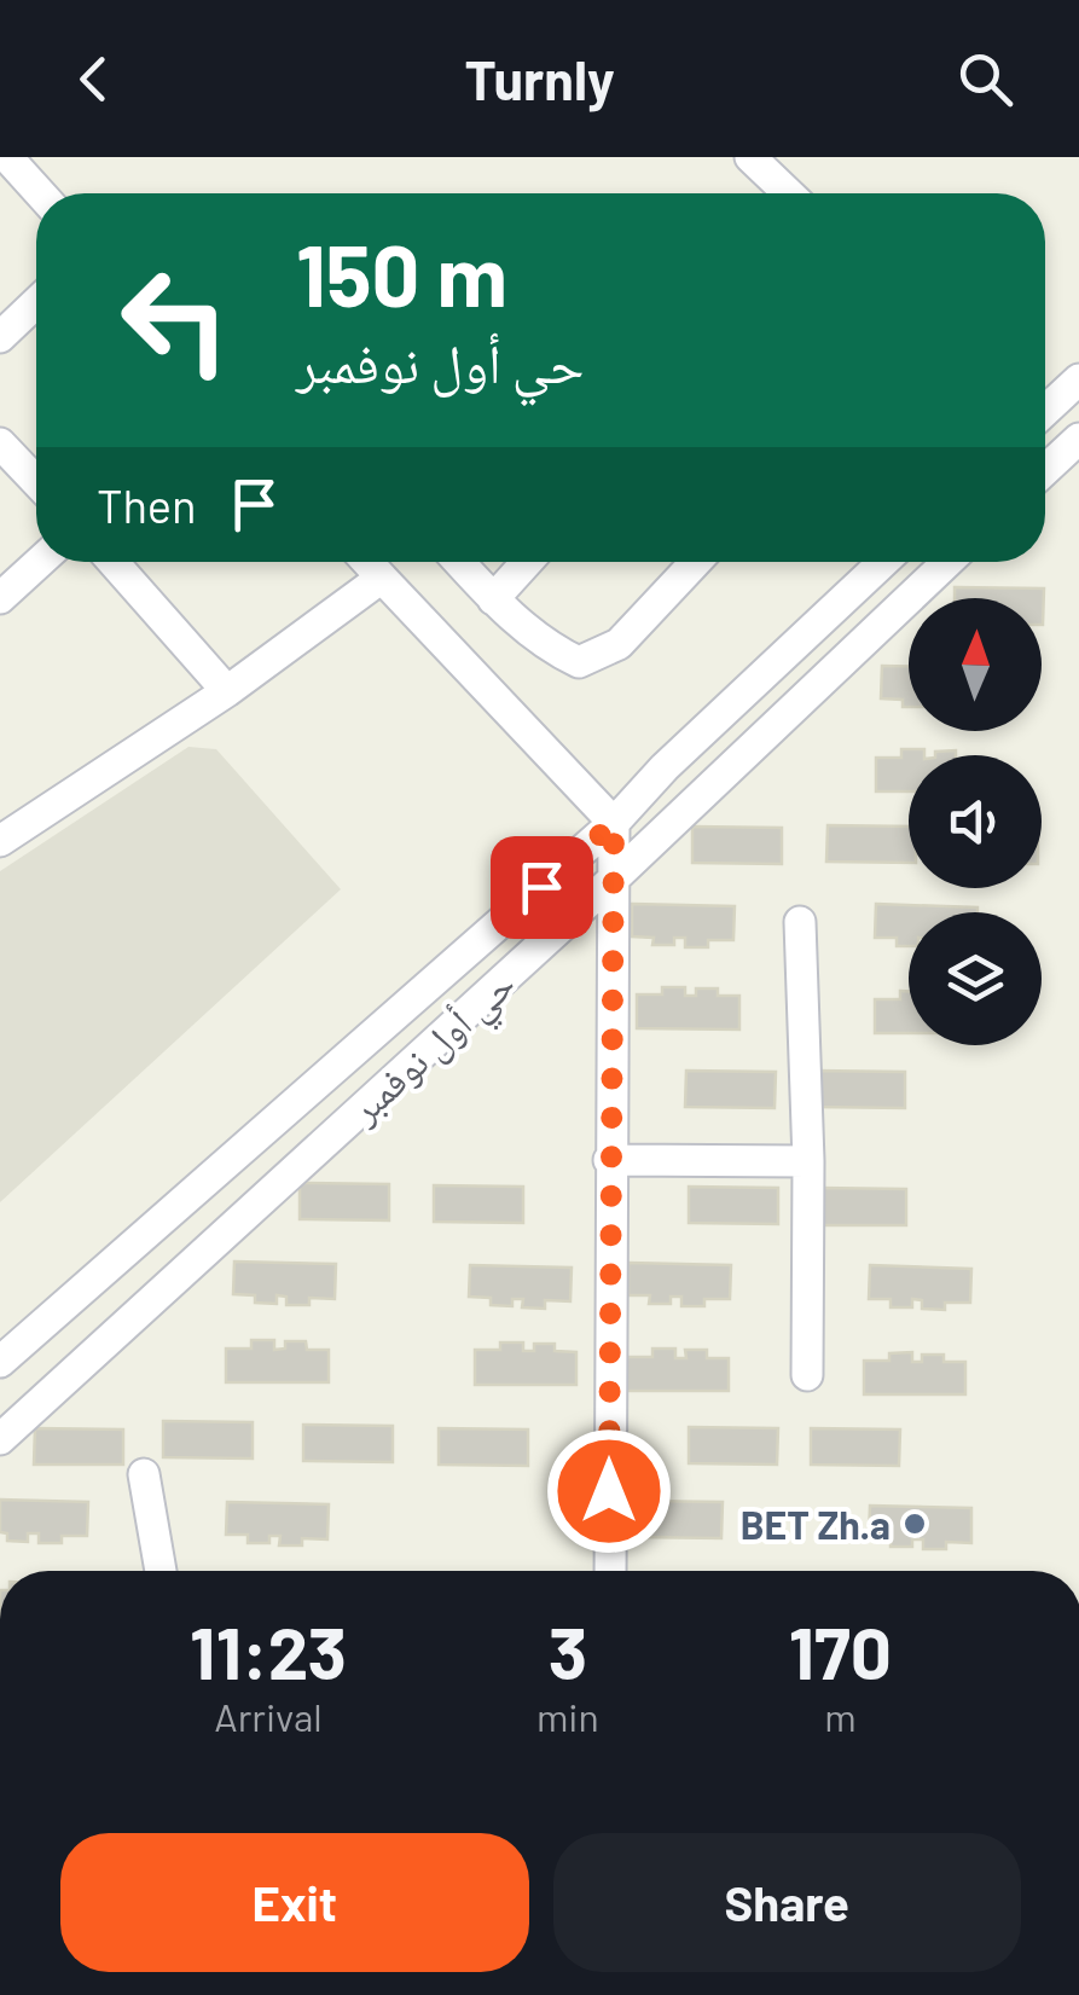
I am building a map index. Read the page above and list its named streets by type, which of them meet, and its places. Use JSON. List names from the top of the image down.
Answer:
{
  "streets": {
    "street": ["حي أول نوفمبر"]
  },
  "places": ["BET Zh.a"],
  "north": "top",
  "page": {
    "header": "Turnly",
    "turn": ["150 m", "حي أول نوفمبر"],
    "then": "Then",
    "eta": [
      "11:23",
      "Arrival",
      "3",
      "min",
      "170",
      "m"
    ],
    "buttons": ["Exit", "Share"]
  }
}
